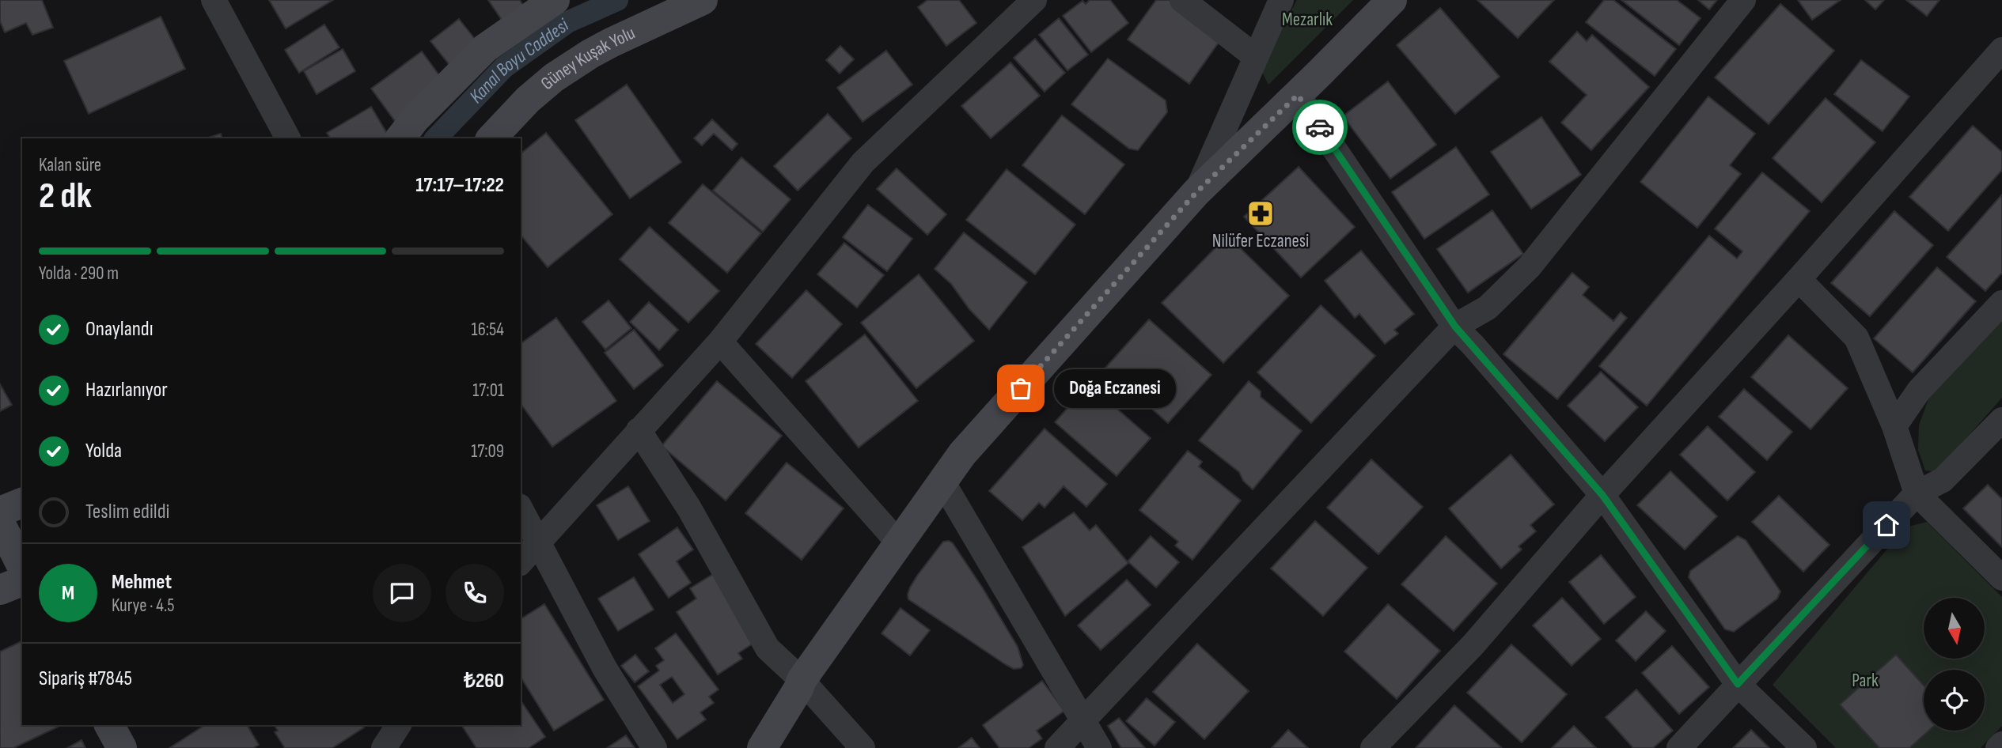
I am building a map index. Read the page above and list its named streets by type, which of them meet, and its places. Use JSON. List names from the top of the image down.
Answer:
{
  "streets": {
    "main road": ["Güney Kuşak Yolu"]
  },
  "water": ["Kanal Boyu Caddesi"],
  "parks": ["Mezarlık", "Park"],
  "places": {
    "pharmacy": ["Nilüfer Eczanesi"],
    "other": ["Doğa Eczanesi"]
  },
  "north": "bottom",
  "page": {
    "heading": ["2 dk", "Kalan süre", "17:17–17:22"],
    "panel": [
      "Mehmet",
      "Kurye · 4.5",
      "Sipariş #7845",
      "₺260"
    ],
    "bar": "Yolda · 290 m",
    "list": [
      ["Onaylandı", "16:54"],
      ["Hazırlanıyor", "17:01"],
      ["Yolda", "17:09"],
      "Teslim edildi"
    ],
    "bubble": "Doğa Eczanesi",
    "round": "M"
  }
}
